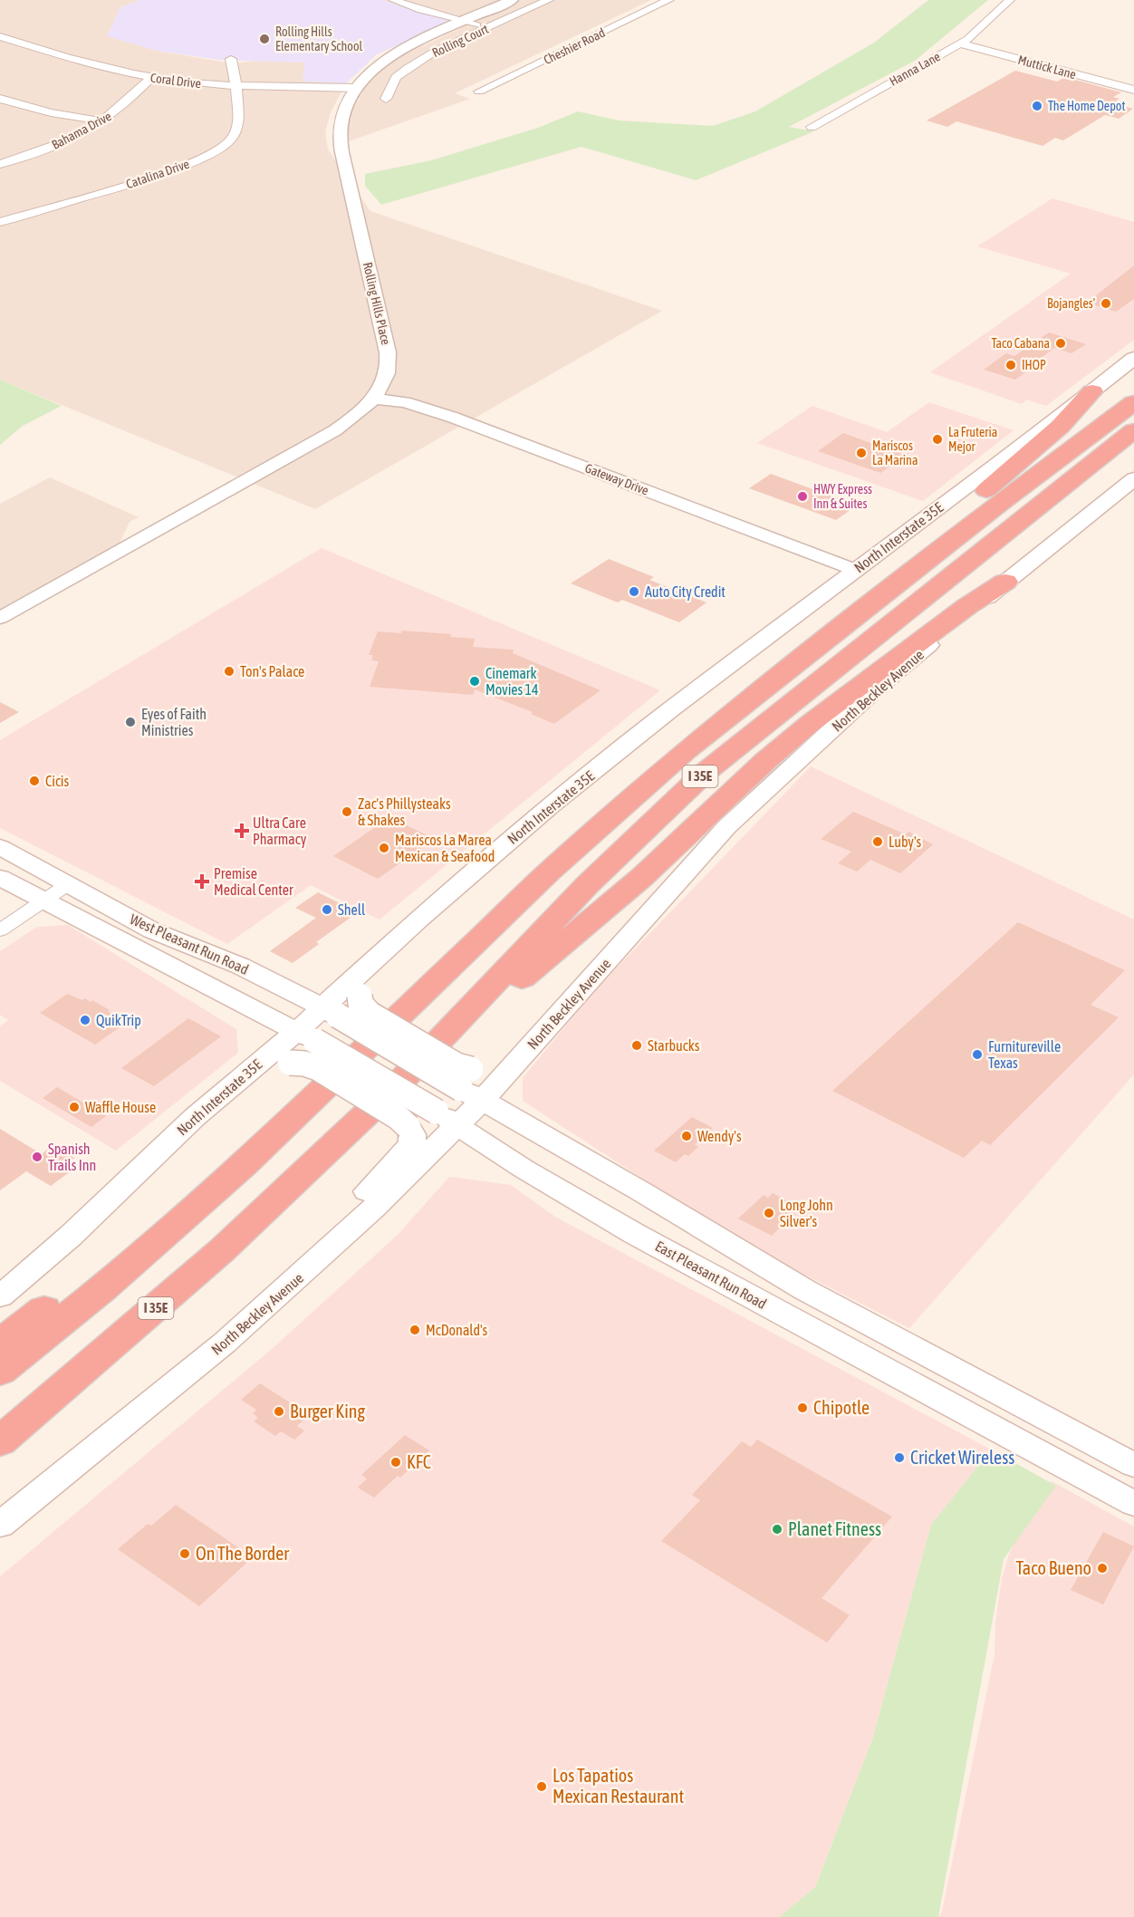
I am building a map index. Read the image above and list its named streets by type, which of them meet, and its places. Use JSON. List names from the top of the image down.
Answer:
{
  "streets": {
    "highway": ["I 35E"],
    "main road": [
      "North Interstate 35E",
      "North Beckley Avenue",
      "West Pleasant Run Road",
      "East Pleasant Run Road"
    ],
    "street": [
      "Rolling Court",
      "Cheshier Road",
      "Muttick Lane",
      "Hanna Lane",
      "Coral Drive",
      "Bahama Drive",
      "Catalina Drive",
      "Rolling Hills Place",
      "Gateway Drive"
    ]
  },
  "crossings": [
    ["Muttick Lane", "Hanna Lane"],
    ["Coral Drive", "Bahama Drive"],
    ["Coral Drive", "Catalina Drive"],
    ["Coral Drive", "Rolling Hills Place"],
    ["Rolling Hills Place", "Gateway Drive"],
    ["Gateway Drive", "North Interstate 35E"],
    ["North Interstate 35E", "West Pleasant Run Road"],
    ["North Interstate 35E", "East Pleasant Run Road"],
    ["North Beckley Avenue", "East Pleasant Run Road"],
    ["West Pleasant Run Road", "East Pleasant Run Road"]
  ],
  "places": {
    "other": [
      "Rolling Hills Elementary School",
      "The Home Depot",
      "Bojangles'",
      "Taco Cabana",
      "IHOP",
      "La Fruteria Mejor",
      "Mariscos La Marina",
      "HWY Express Inn & Suites",
      "Auto City Credit",
      "Ton's Palace",
      "Cinemark Movies 14",
      "Eyes of Faith Ministries",
      "Cicis",
      "Zac's Phillysteaks & Shakes",
      "Luby's",
      "Mariscos La Marea Mexican & Seafood",
      "Shell",
      "QuikTrip",
      "Starbucks",
      "Furnitureville Texas",
      "Waffle House",
      "Wendy's",
      "Spanish Trails Inn",
      "Long John Silver's",
      "McDonald's",
      "Chipotle",
      "Burger King",
      "Cricket Wireless",
      "KFC",
      "Planet Fitness",
      "On The Border",
      "Taco Bueno",
      "Los Tapatios Mexican Restaurant"
    ],
    "health": ["Ultra Care Pharmacy", "Premise Medical Center"]
  }
}
